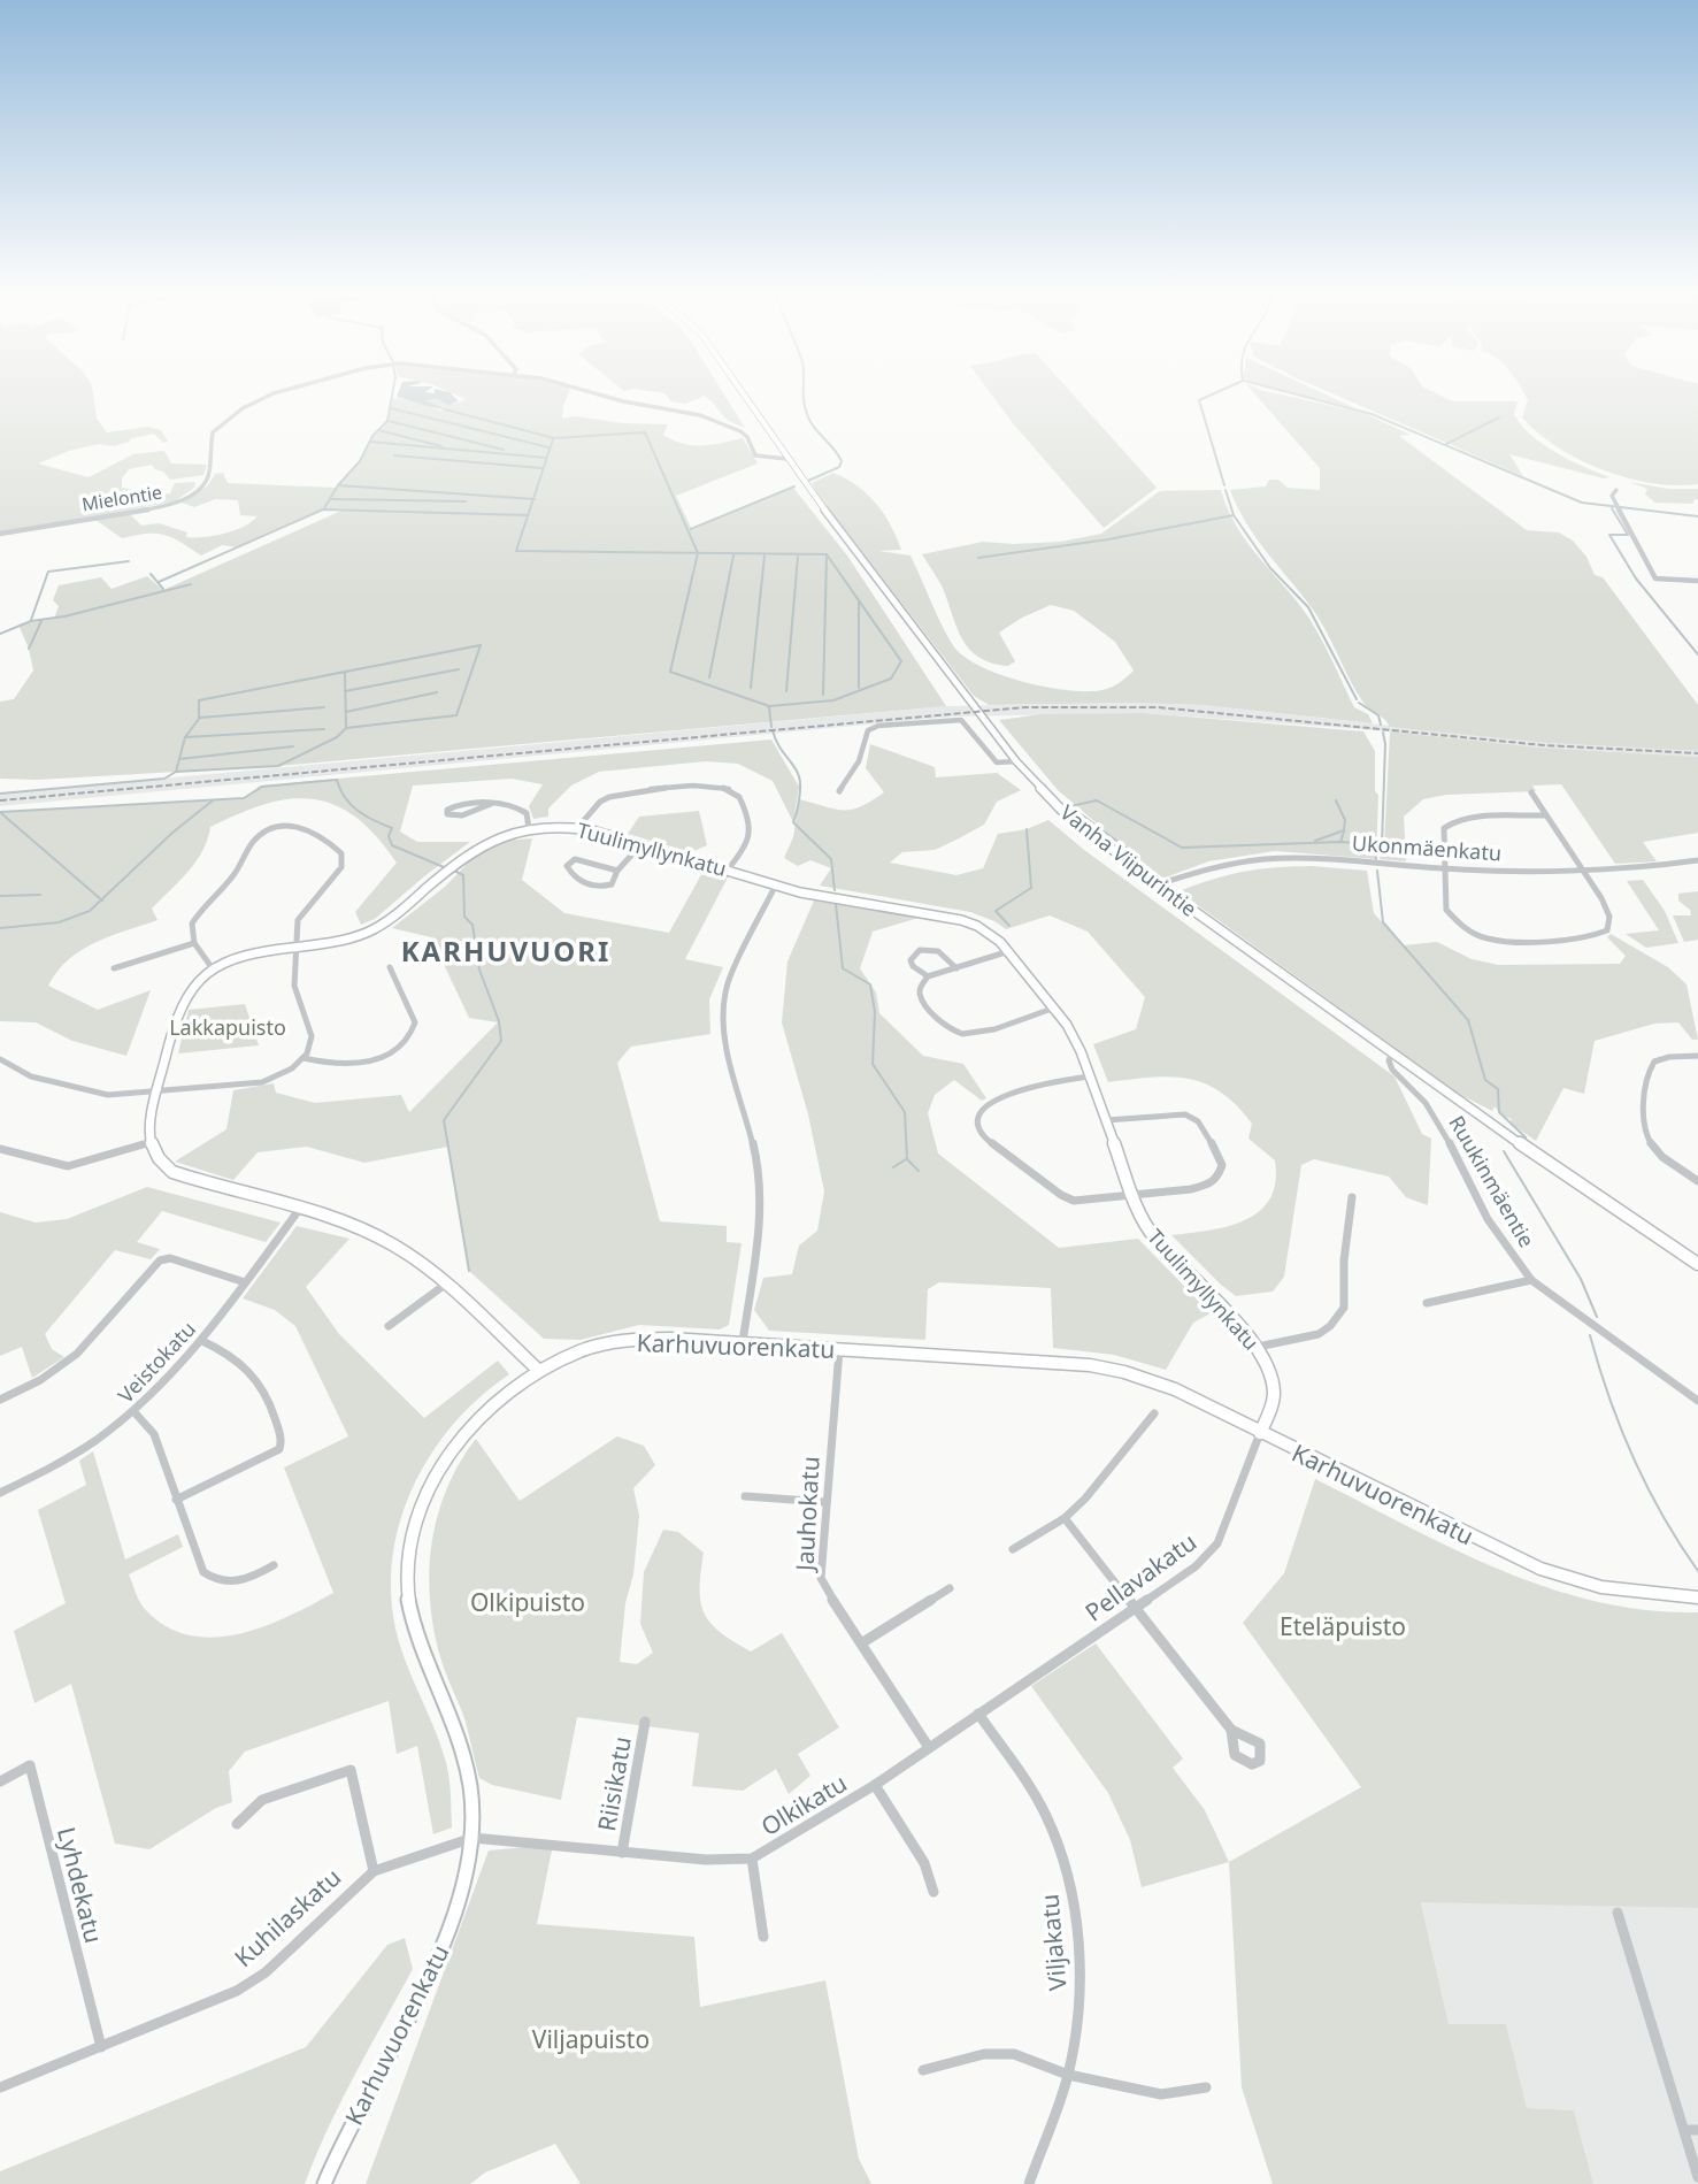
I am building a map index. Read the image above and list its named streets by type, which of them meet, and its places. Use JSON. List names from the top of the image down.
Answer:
{
  "streets": {
    "street": [
      "Mielontie",
      "Ukonmäenkatu",
      "Tuulimyllynkatu",
      "Vanha Viipurintie",
      "Ruukinmäentie",
      "Karhuvuorenkatu",
      "Veistokatu",
      "Jauhokatu",
      "Pellavakatu",
      "Riisikatu",
      "Olkikatu",
      "Lyhdekatu",
      "Kuhilaskatu",
      "Viljakatu"
    ]
  },
  "crossings": [
    ["Mielontie", "Vanha Viipurintie"],
    ["Ukonmäenkatu", "Vanha Viipurintie"],
    ["Tuulimyllynkatu", "Karhuvuorenkatu"],
    ["Tuulimyllynkatu", "Pellavakatu"],
    ["Vanha Viipurintie", "Ruukinmäentie"],
    ["Karhuvuorenkatu", "Jauhokatu"],
    ["Karhuvuorenkatu", "Pellavakatu"],
    ["Karhuvuorenkatu", "Olkikatu"],
    ["Karhuvuorenkatu", "Kuhilaskatu"],
    ["Jauhokatu", "Olkikatu"],
    ["Pellavakatu", "Olkikatu"],
    ["Riisikatu", "Olkikatu"],
    ["Olkikatu", "Kuhilaskatu"],
    ["Olkikatu", "Viljakatu"],
    ["Lyhdekatu", "Kuhilaskatu"]
  ],
  "districts": ["KARHUVUORI"],
  "parks": [
    "Lakkapuisto",
    "Olkipuisto",
    "Eteläpuisto",
    "Viljapuisto"
  ]
}
